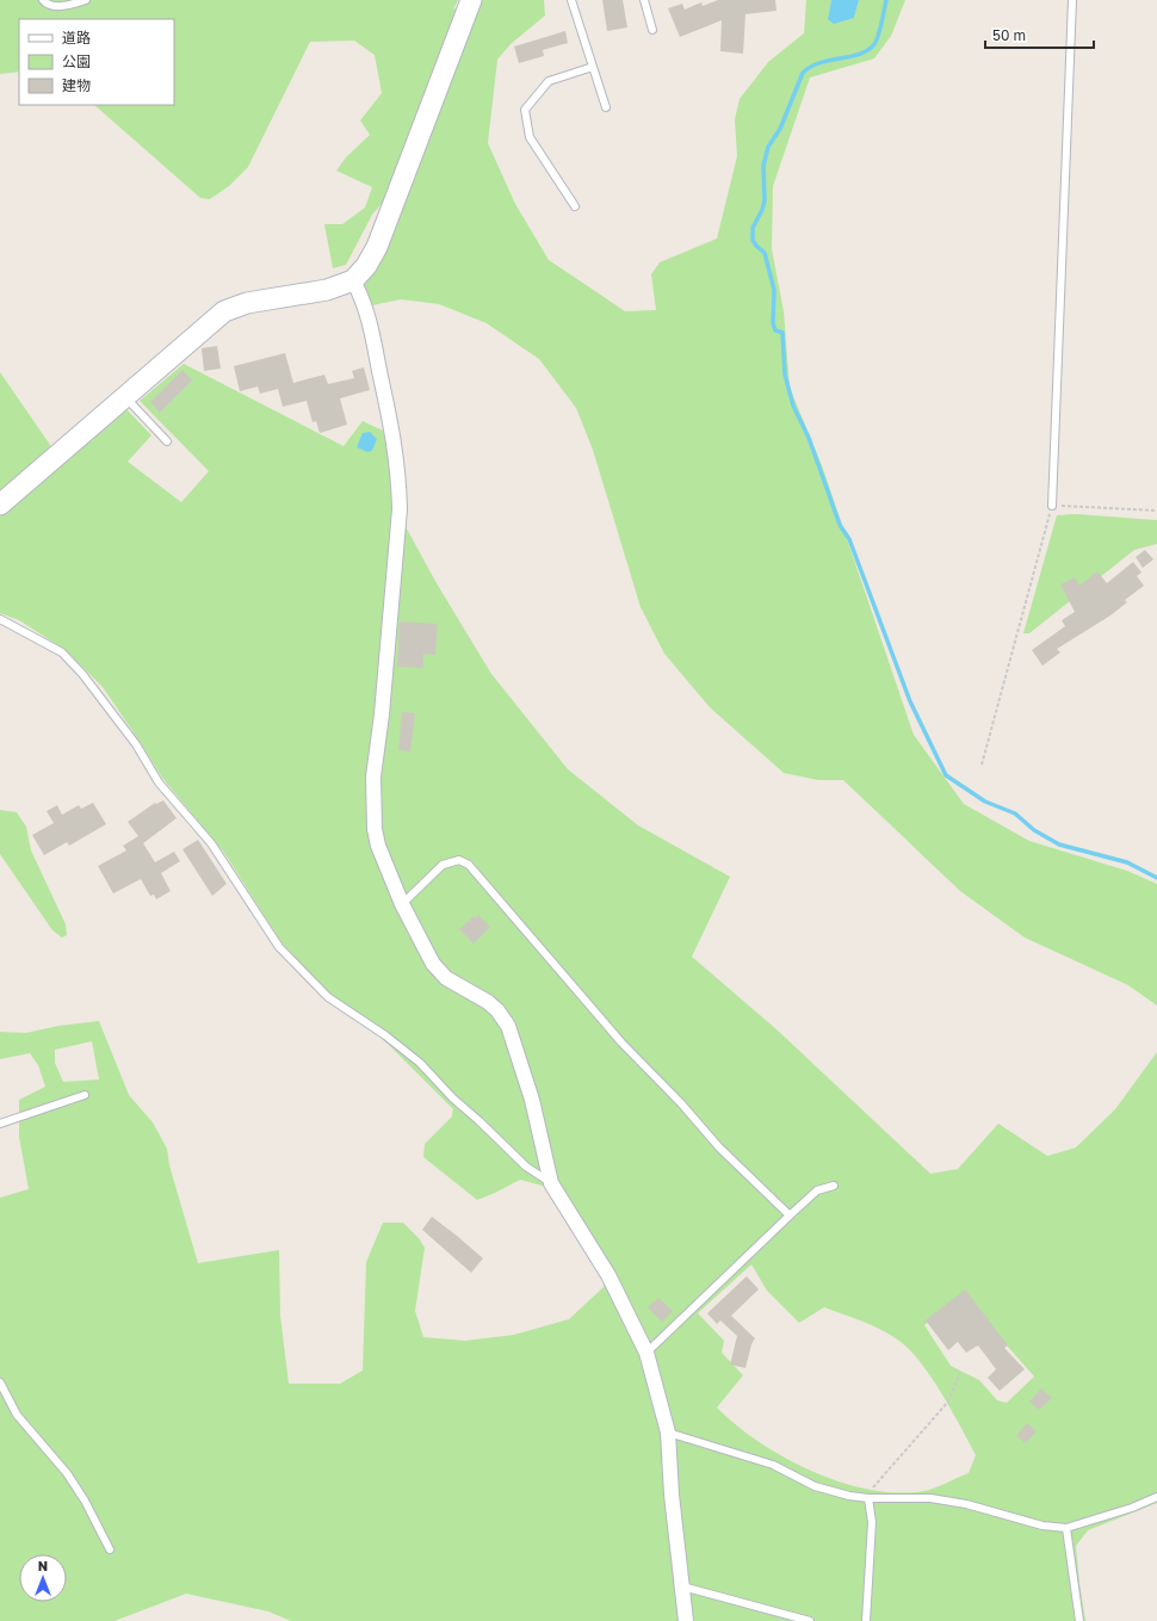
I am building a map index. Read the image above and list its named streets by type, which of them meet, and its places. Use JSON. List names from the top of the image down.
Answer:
{
  "legend": ["道路", "公園", "建物"],
  "scale_bar": "50 m",
  "north": "top"
}
